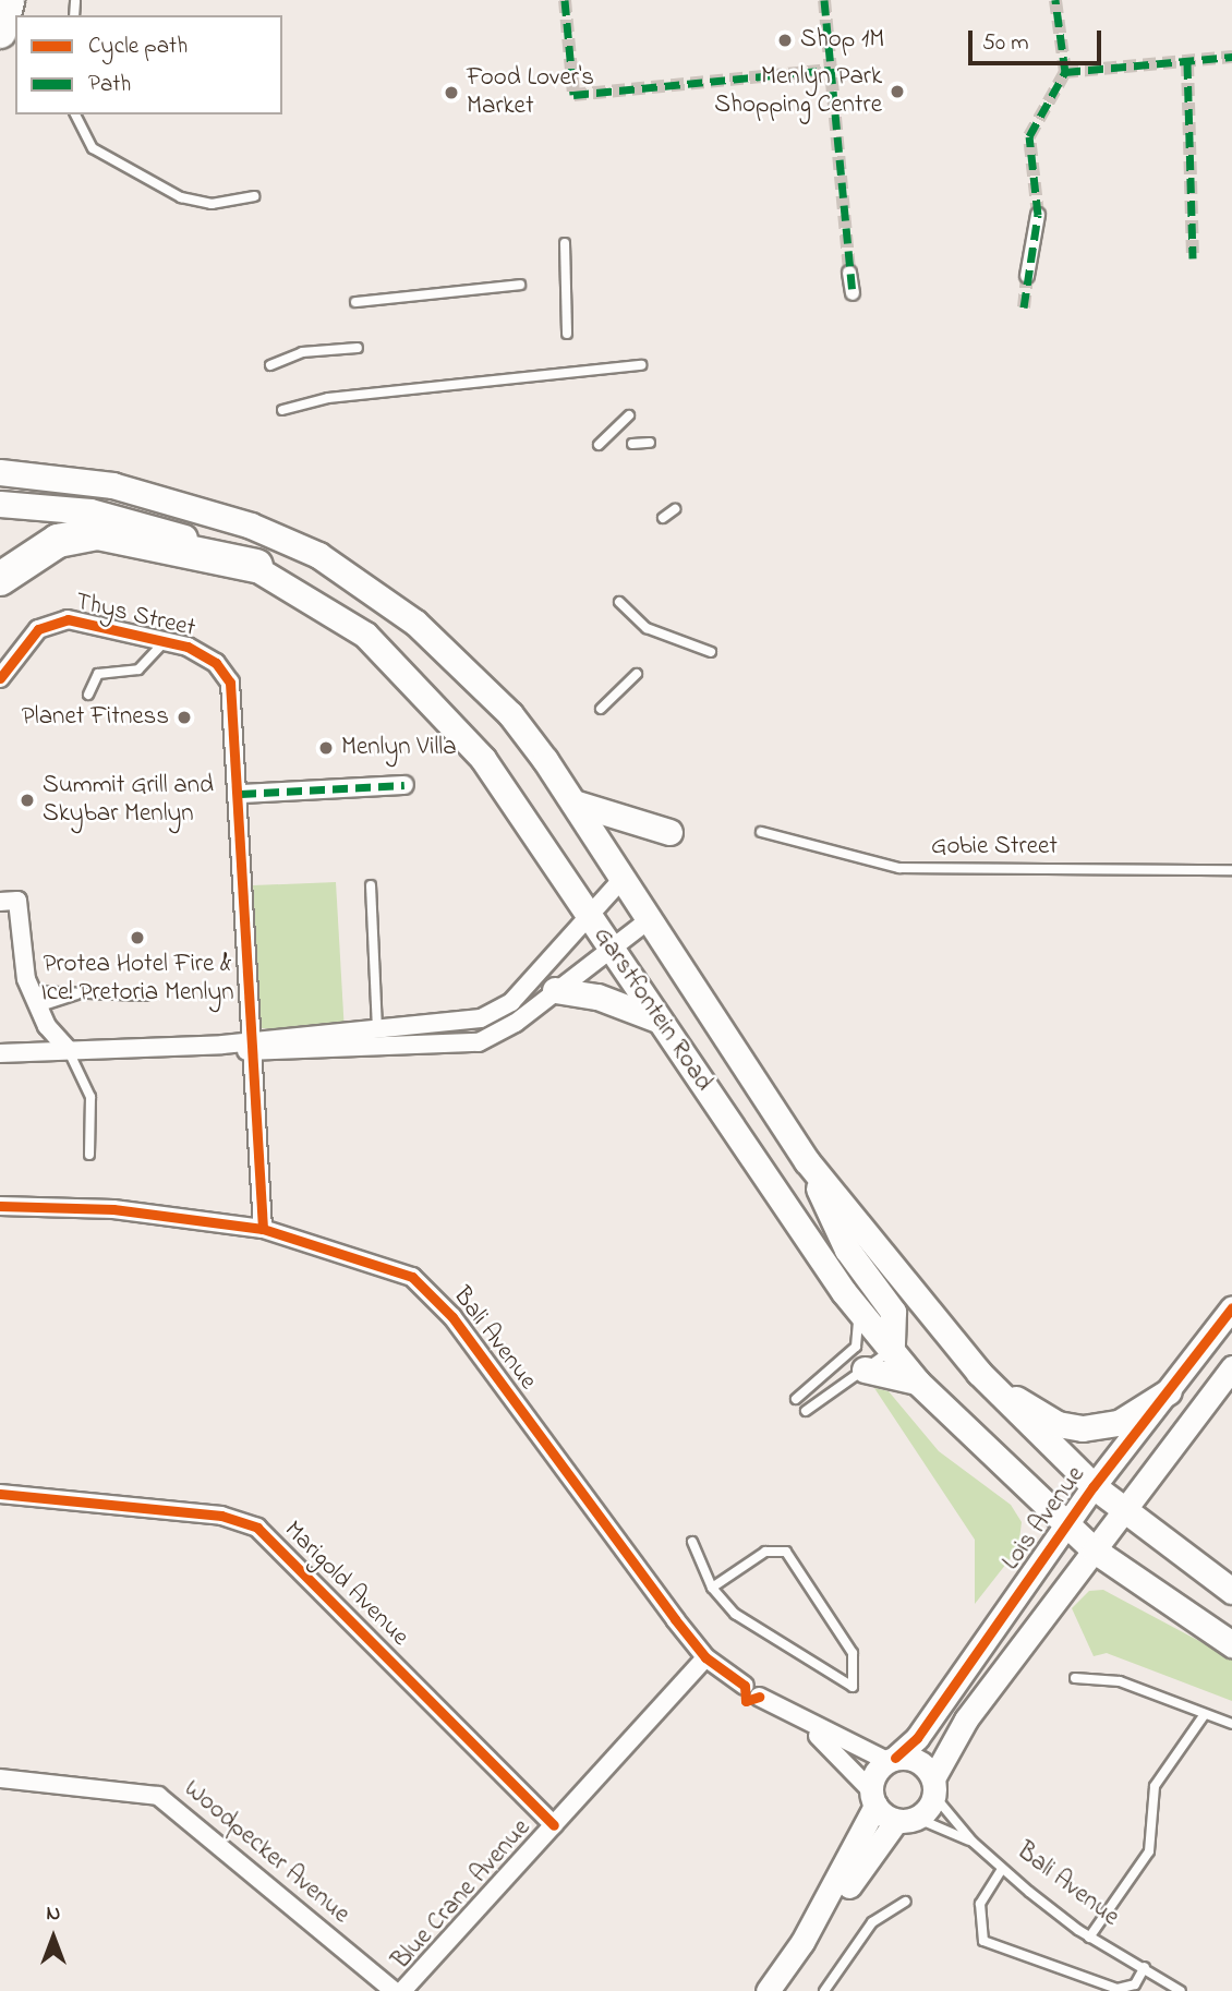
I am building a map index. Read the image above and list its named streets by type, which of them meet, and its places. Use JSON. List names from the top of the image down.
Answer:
{
  "streets": {
    "main road": ["Garstfontein Road"],
    "street": [
      "Thys Street",
      "Bali Avenue",
      "Lois Avenue",
      "Marigold Avenue",
      "Woodpecker Avenue",
      "Blue Crane Avenue"
    ],
    "lane": ["Gobie Street"]
  },
  "crossings": [
    ["Thys Street", "Bali Avenue"],
    ["Garstfontein Road", "Lois Avenue"],
    ["Bali Avenue", "Lois Avenue"],
    ["Bali Avenue", "Blue Crane Avenue"],
    ["Marigold Avenue", "Blue Crane Avenue"]
  ],
  "places": [
    "Shop 1M",
    "Menlyn Park Shopping Centre",
    "Food Lover's Market",
    "Planet Fitness",
    "Menlyn Villa",
    "Summit Grill and Skybar Menlyn",
    "Protea Hotel Fire & Ice! Pretoria Menlyn"
  ],
  "legend": ["Cycle path", "Path"],
  "scale_bar": "50 m",
  "north": "top"
}
